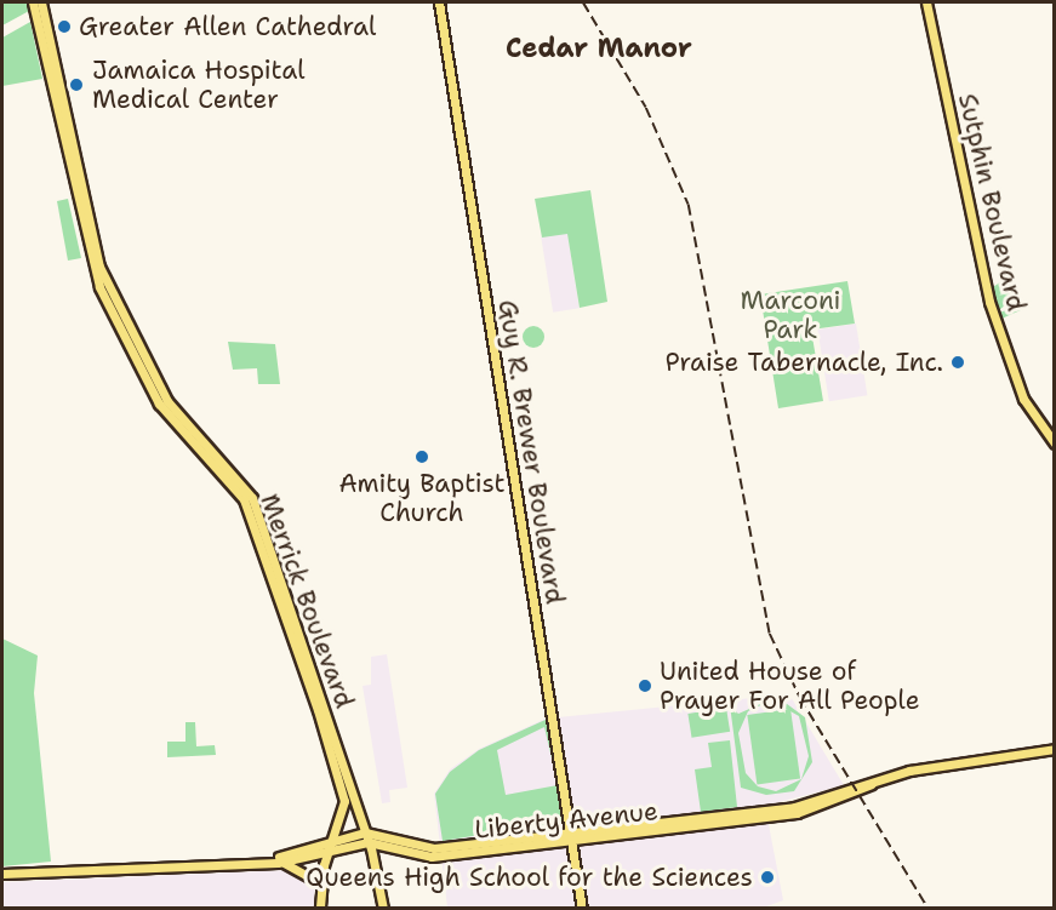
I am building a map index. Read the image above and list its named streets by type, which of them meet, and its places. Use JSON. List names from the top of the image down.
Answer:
{
  "streets": {
    "main road": [
      "Sutphin Boulevard",
      "Guy R. Brewer Boulevard",
      "Merrick Boulevard",
      "Liberty Avenue"
    ]
  },
  "crossings": [
    ["Guy R. Brewer Boulevard", "Liberty Avenue"],
    ["Merrick Boulevard", "Liberty Avenue"]
  ],
  "districts": ["Cedar Manor"],
  "parks": ["Marconi Park"],
  "places": [
    "Greater Allen Cathedral",
    "Jamaica Hospital Medical Center",
    "Praise Tabernacle, Inc.",
    "Amity Baptist Church",
    "United House of Prayer For All People",
    "Queens High School for the Sciences"
  ]
}
